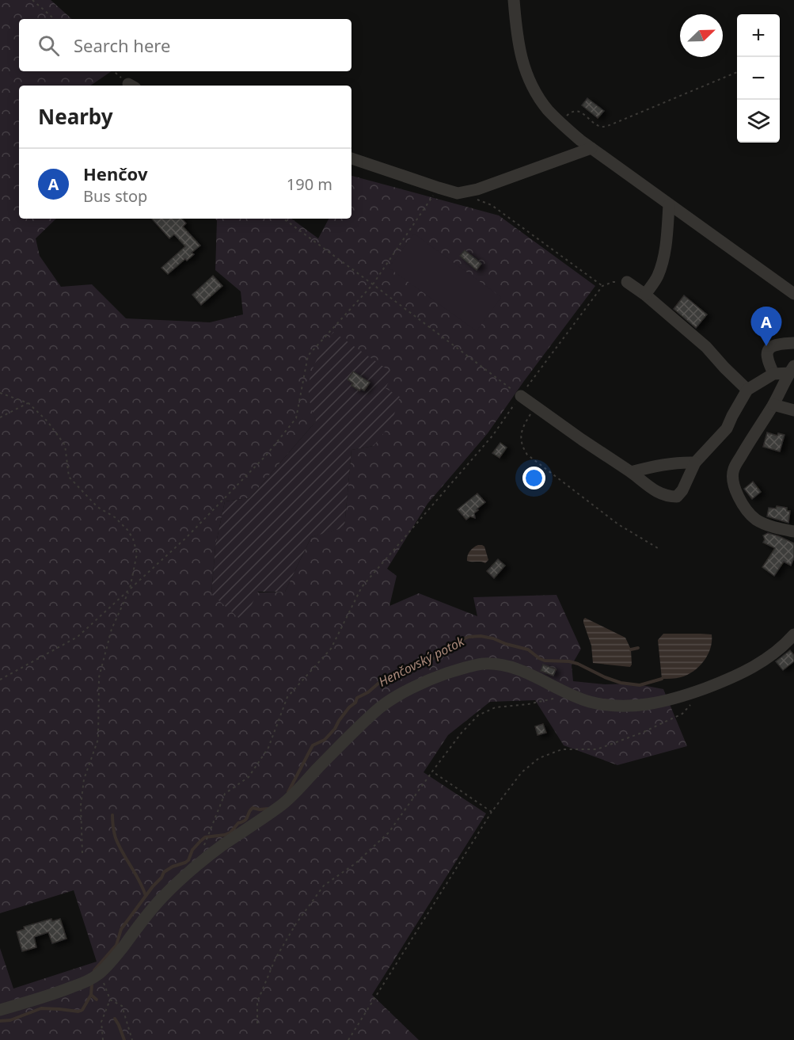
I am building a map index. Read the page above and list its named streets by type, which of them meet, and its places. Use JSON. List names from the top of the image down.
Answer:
{
  "water": ["Henčovský potok"],
  "north": "top right",
  "page": {
    "map_buttons": ["+", "−"],
    "search": "Search here",
    "heading": "Nearby",
    "list": [
      {
        "mark": "A",
        "name": "Henčov",
        "note": "Bus stop",
        "value": "190 m"
      }
    ],
    "pins": "A"
  }
}
